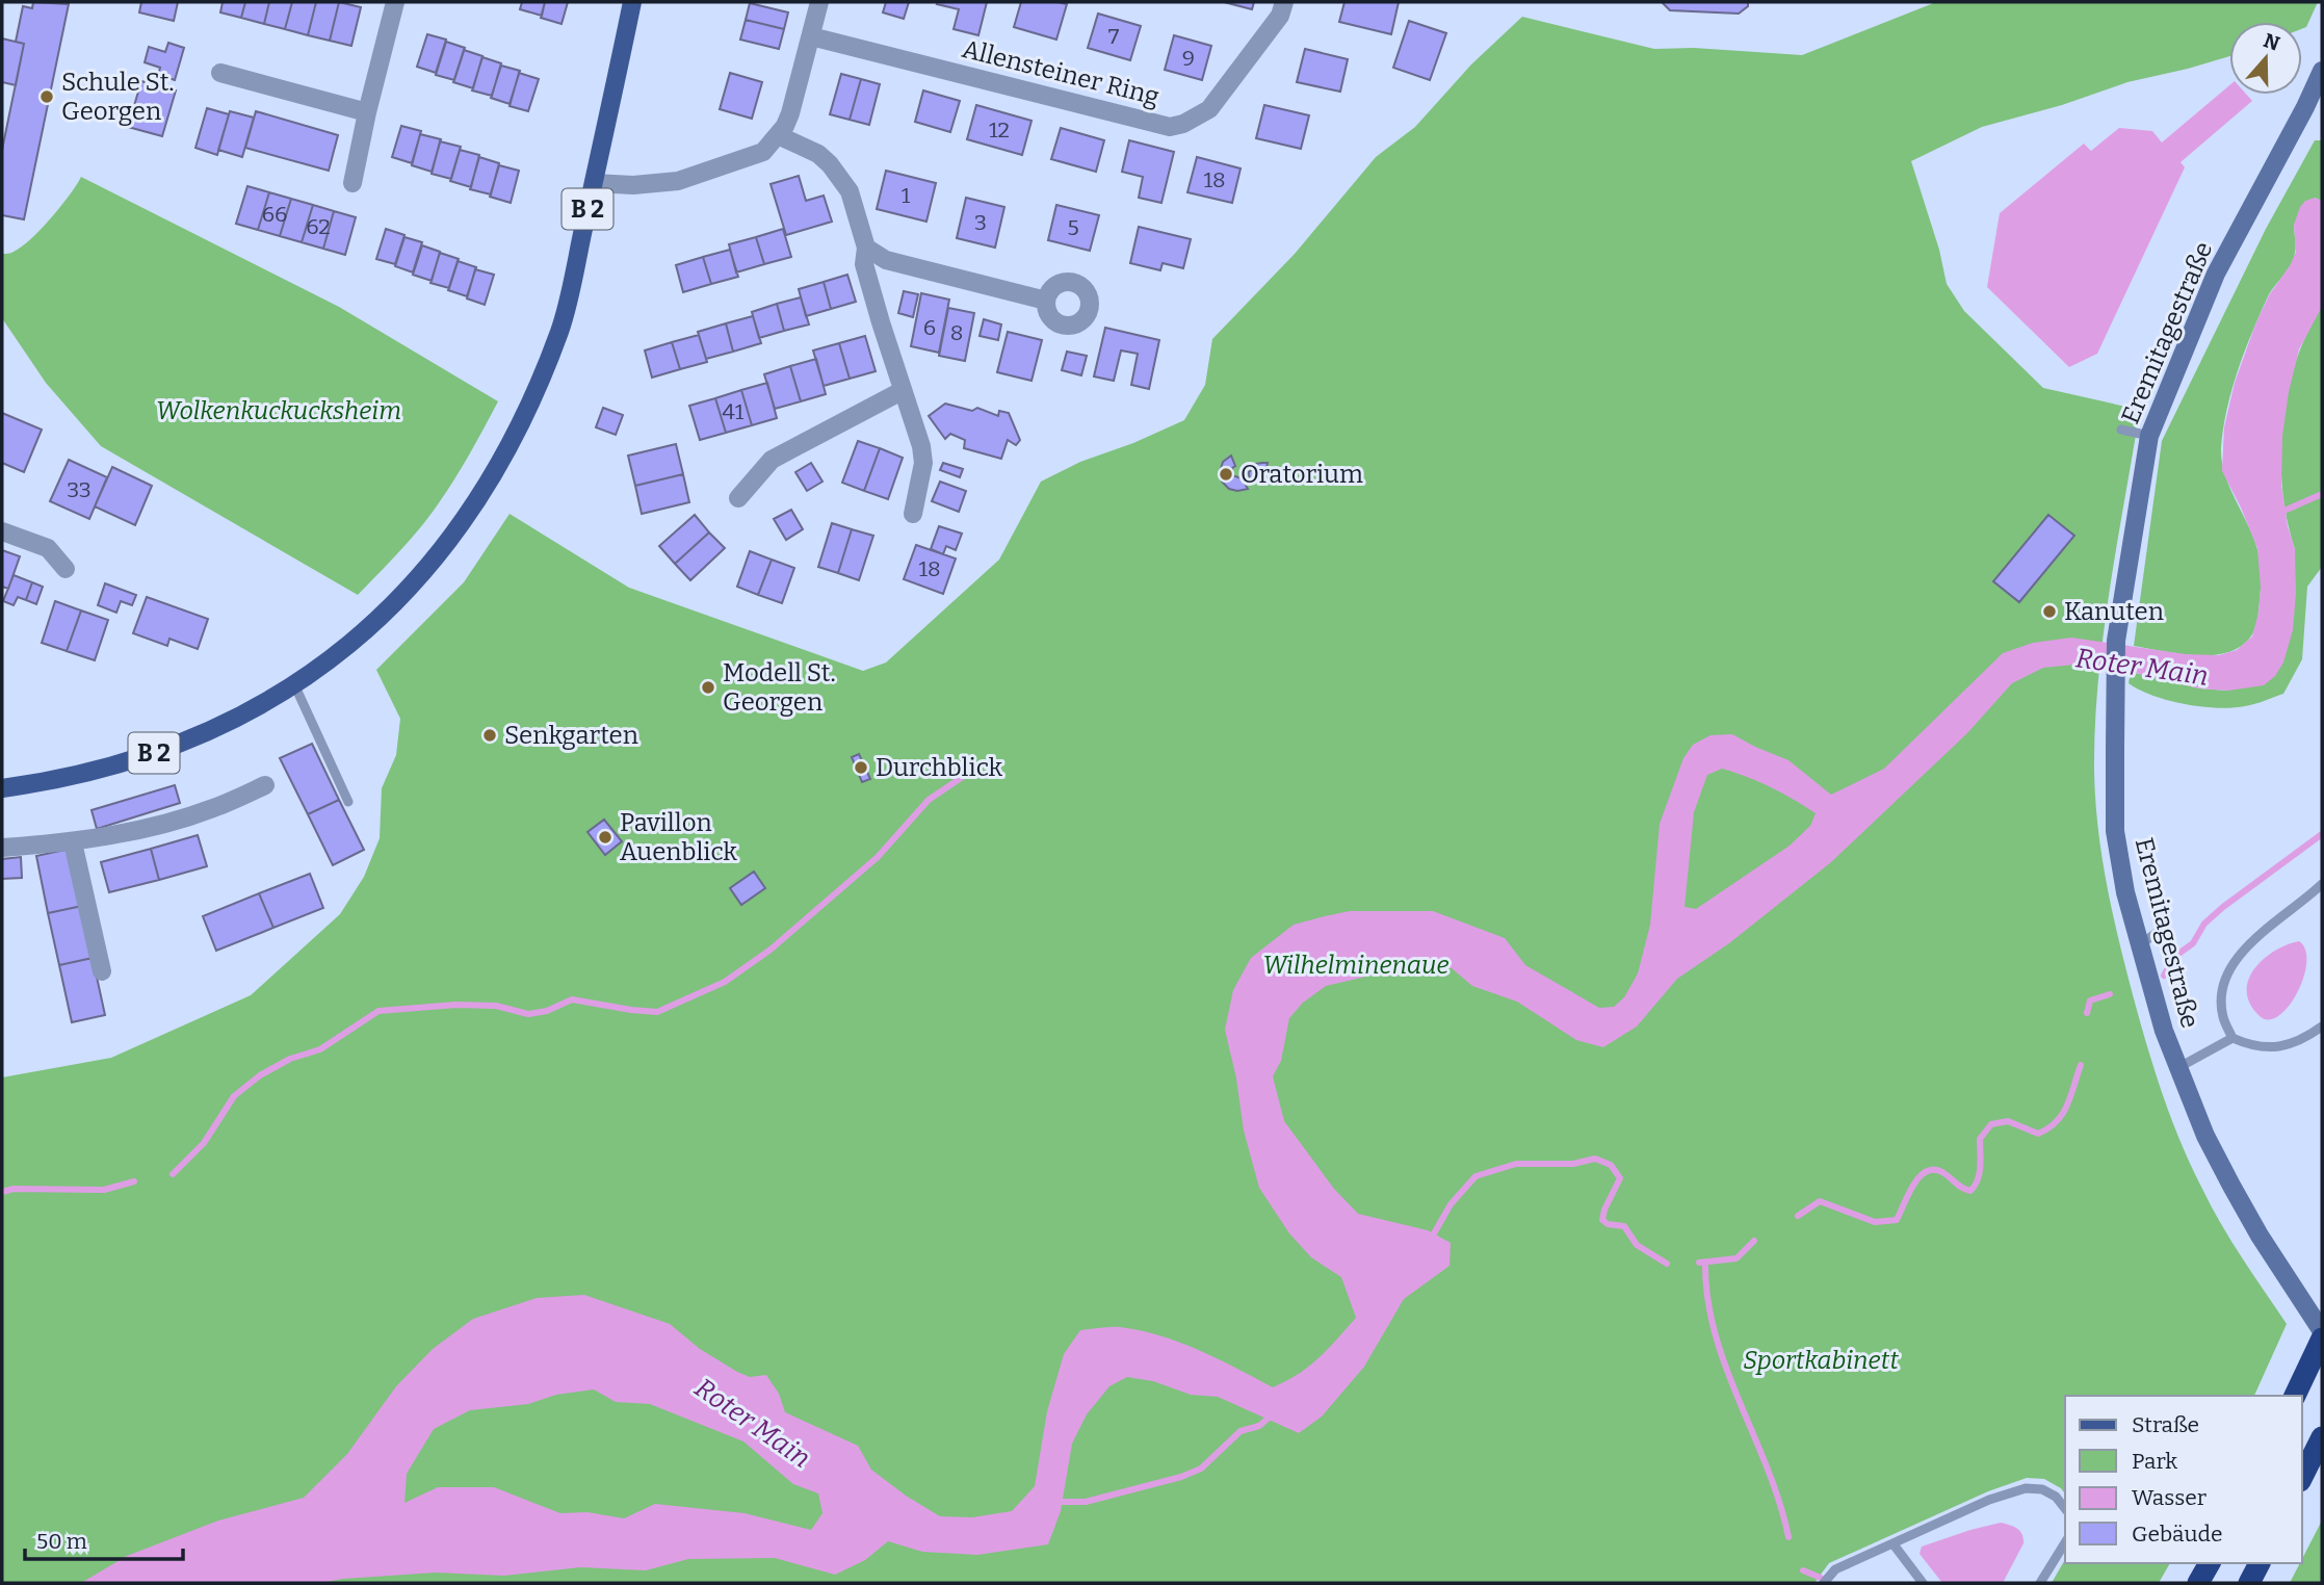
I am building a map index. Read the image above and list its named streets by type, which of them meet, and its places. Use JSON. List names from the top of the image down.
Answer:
{
  "streets": {
    "main road": ["B 2"],
    "street": ["Allensteiner Ring", "Eremitagestraße"]
  },
  "water": ["Roter Main"],
  "parks": ["Wolkenkuckucksheim", "Wilhelminenaue", "Sportkabinett"],
  "places": [
    "Schule St. Georgen",
    "Oratorium",
    "Kanuten",
    "Modell St. Georgen",
    "Senkgarten",
    "Durchblick",
    "Pavillon Auenblick"
  ],
  "house_numbers": [
    "7",
    "9",
    "12",
    "18",
    "1",
    "66",
    "3",
    "62",
    "5",
    "6",
    "8",
    "41",
    "33",
    "18"
  ],
  "legend": [
    "Straße",
    "Park",
    "Wasser",
    "Gebäude"
  ],
  "scale_bar": "50 m",
  "north": "top"
}
